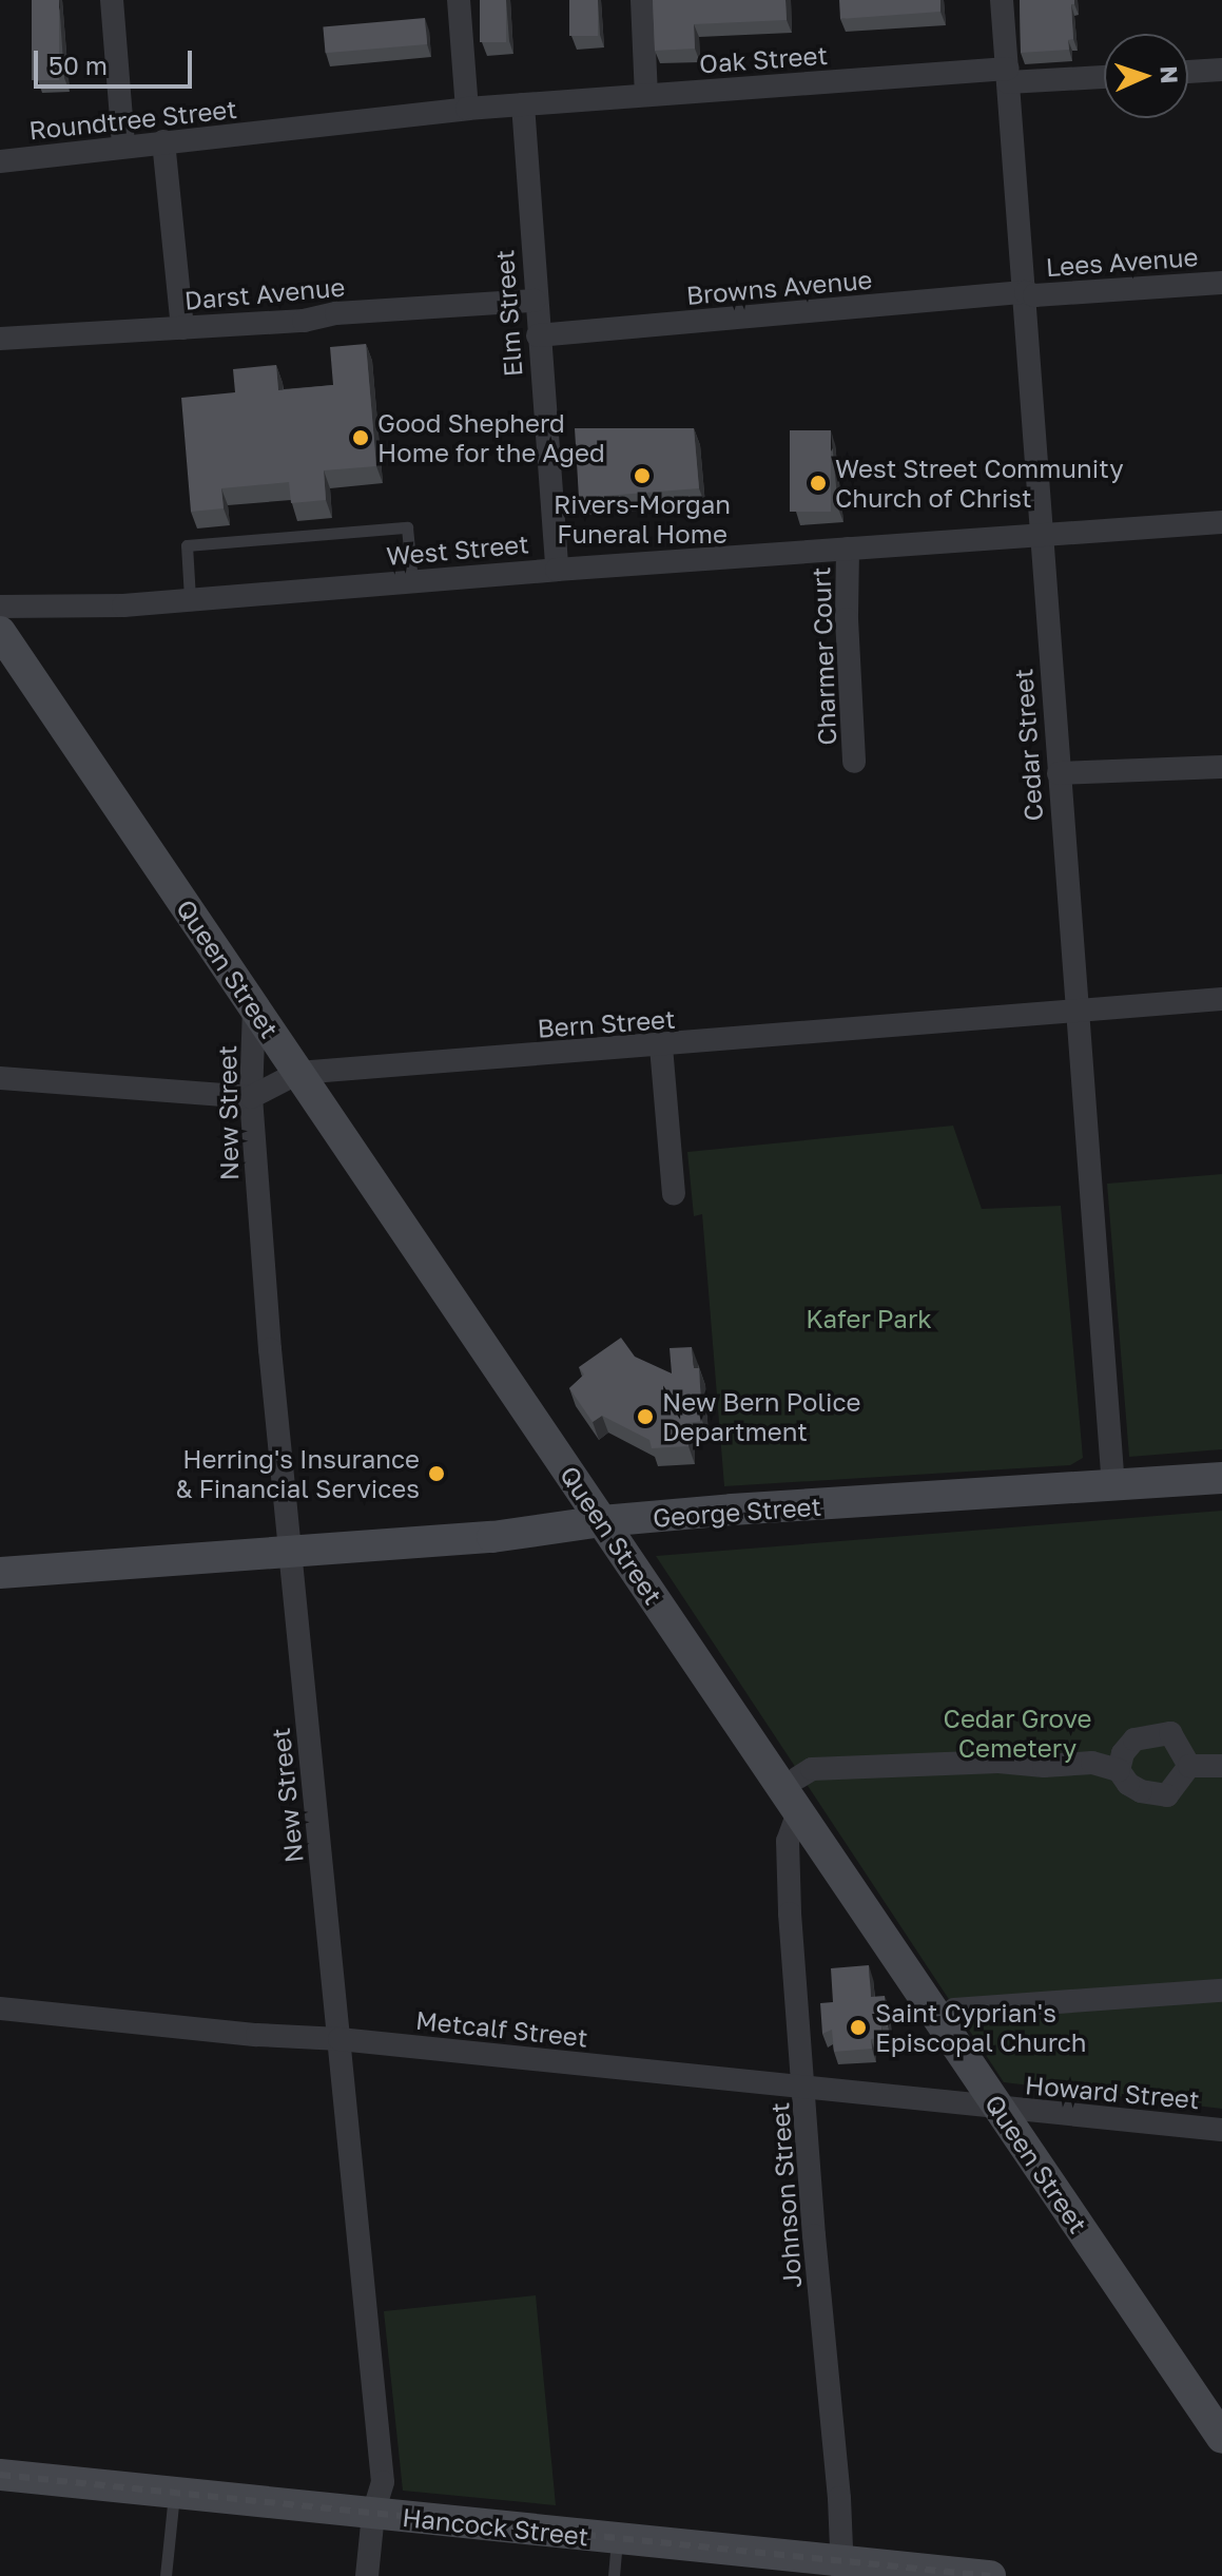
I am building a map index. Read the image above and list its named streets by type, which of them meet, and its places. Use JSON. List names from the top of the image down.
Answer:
{
  "streets": {
    "street": [
      "Oak Street",
      "Roundtree Street",
      "Lees Avenue",
      "Browns Avenue",
      "Darst Avenue",
      "Elm Street",
      "West Street",
      "Charmer Court",
      "Cedar Street",
      "Queen Street",
      "Bern Street",
      "New Street",
      "George Street",
      "Metcalf Street",
      "Howard Street",
      "Johnson Street",
      "Hancock Street"
    ]
  },
  "crossings": [
    ["Oak Street", "Roundtree Street"],
    ["Oak Street", "Elm Street"],
    ["Oak Street", "Cedar Street"],
    ["Roundtree Street", "Elm Street"],
    ["Lees Avenue", "Browns Avenue"],
    ["Lees Avenue", "Cedar Street"],
    ["Browns Avenue", "Elm Street"],
    ["Browns Avenue", "Cedar Street"],
    ["Darst Avenue", "Elm Street"],
    ["Elm Street", "West Street"],
    ["West Street", "Charmer Court"],
    ["West Street", "Cedar Street"],
    ["Cedar Street", "Bern Street"],
    ["Cedar Street", "George Street"],
    ["Queen Street", "Bern Street"],
    ["Queen Street", "New Street"],
    ["Queen Street", "George Street"],
    ["Queen Street", "Metcalf Street"],
    ["Queen Street", "Howard Street"],
    ["Queen Street", "Johnson Street"],
    ["Bern Street", "New Street"],
    ["New Street", "George Street"],
    ["New Street", "Metcalf Street"],
    ["New Street", "Hancock Street"],
    ["Metcalf Street", "Howard Street"],
    ["Metcalf Street", "Johnson Street"],
    ["Johnson Street", "Hancock Street"]
  ],
  "parks": ["Kafer Park", "Cedar Grove Cemetery"],
  "places": [
    "Good Shepherd Home for the Aged",
    "Rivers-Morgan Funeral Home",
    "West Street Community Church of Christ",
    "New Bern Police Department",
    "Herring's Insurance & Financial Services",
    "Saint Cyprian's Episcopal Church"
  ],
  "scale_bar": "50 m",
  "north": "right"
}
